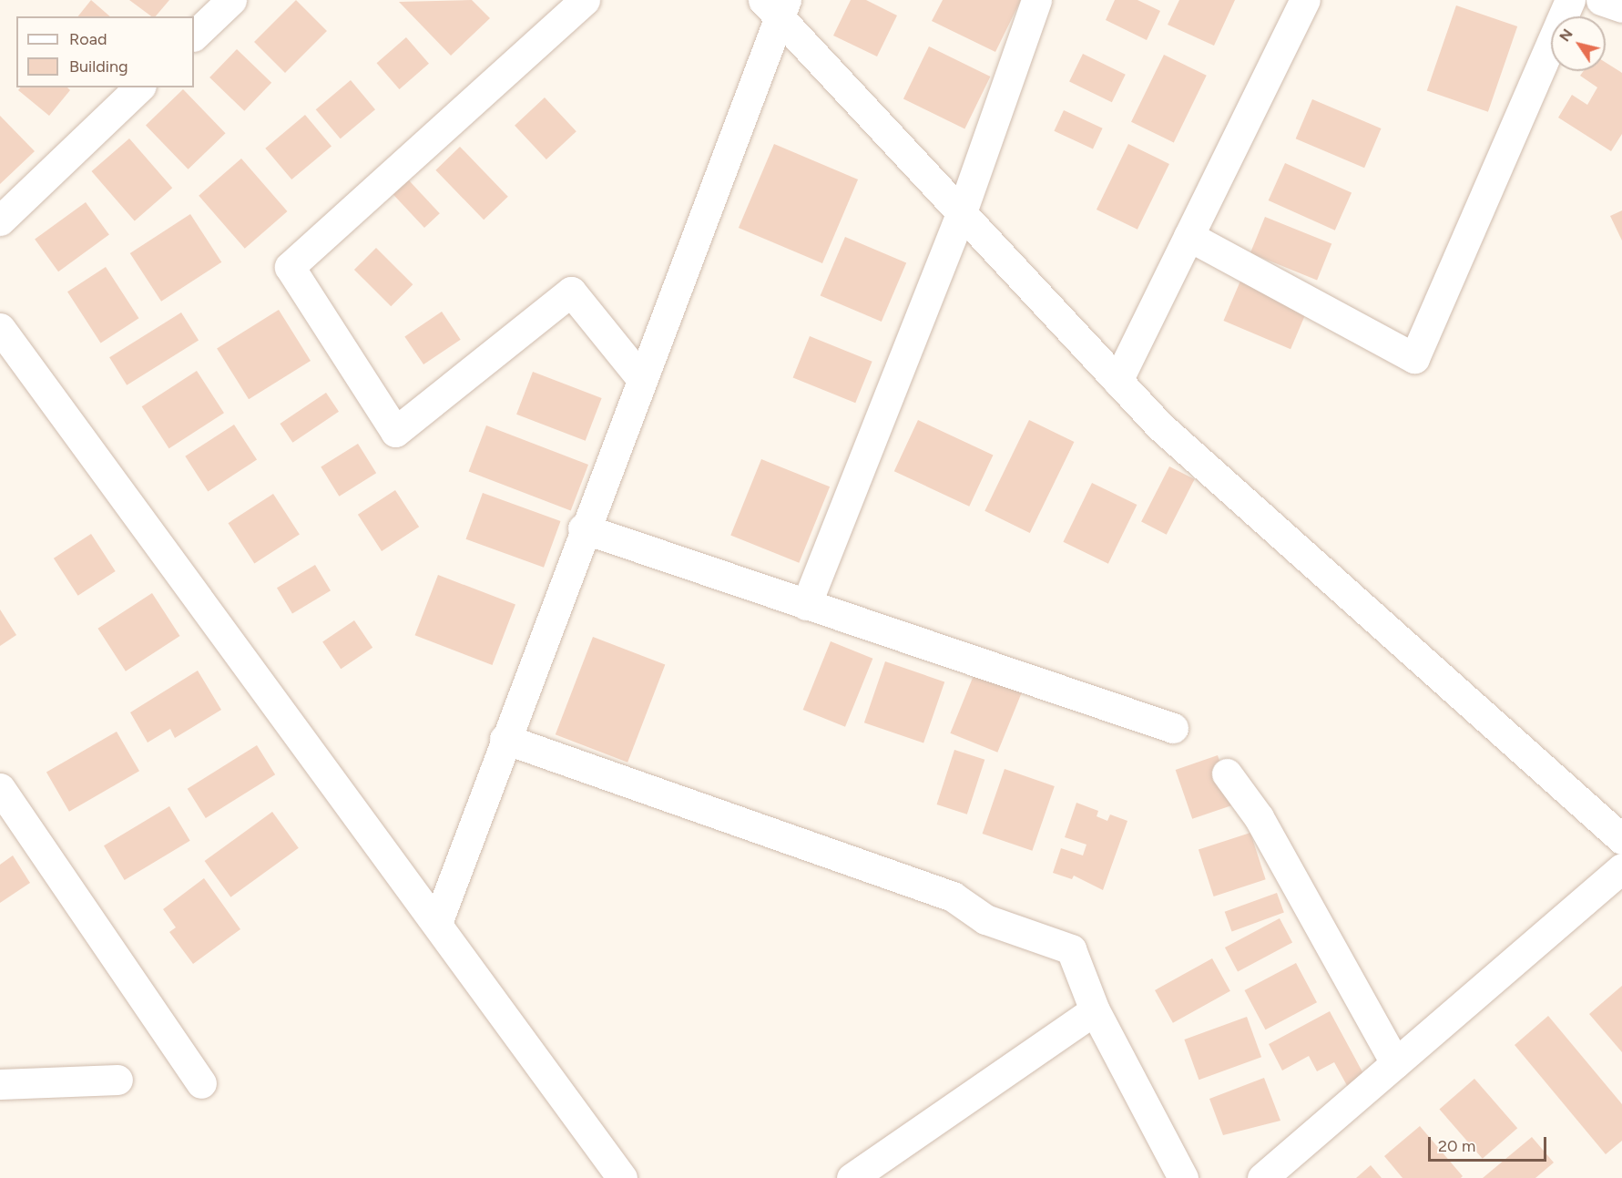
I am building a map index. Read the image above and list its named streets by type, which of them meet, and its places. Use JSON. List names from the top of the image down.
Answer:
{
  "legend": ["Road", "Building"],
  "scale_bar": "20 m",
  "north": "top left"
}
